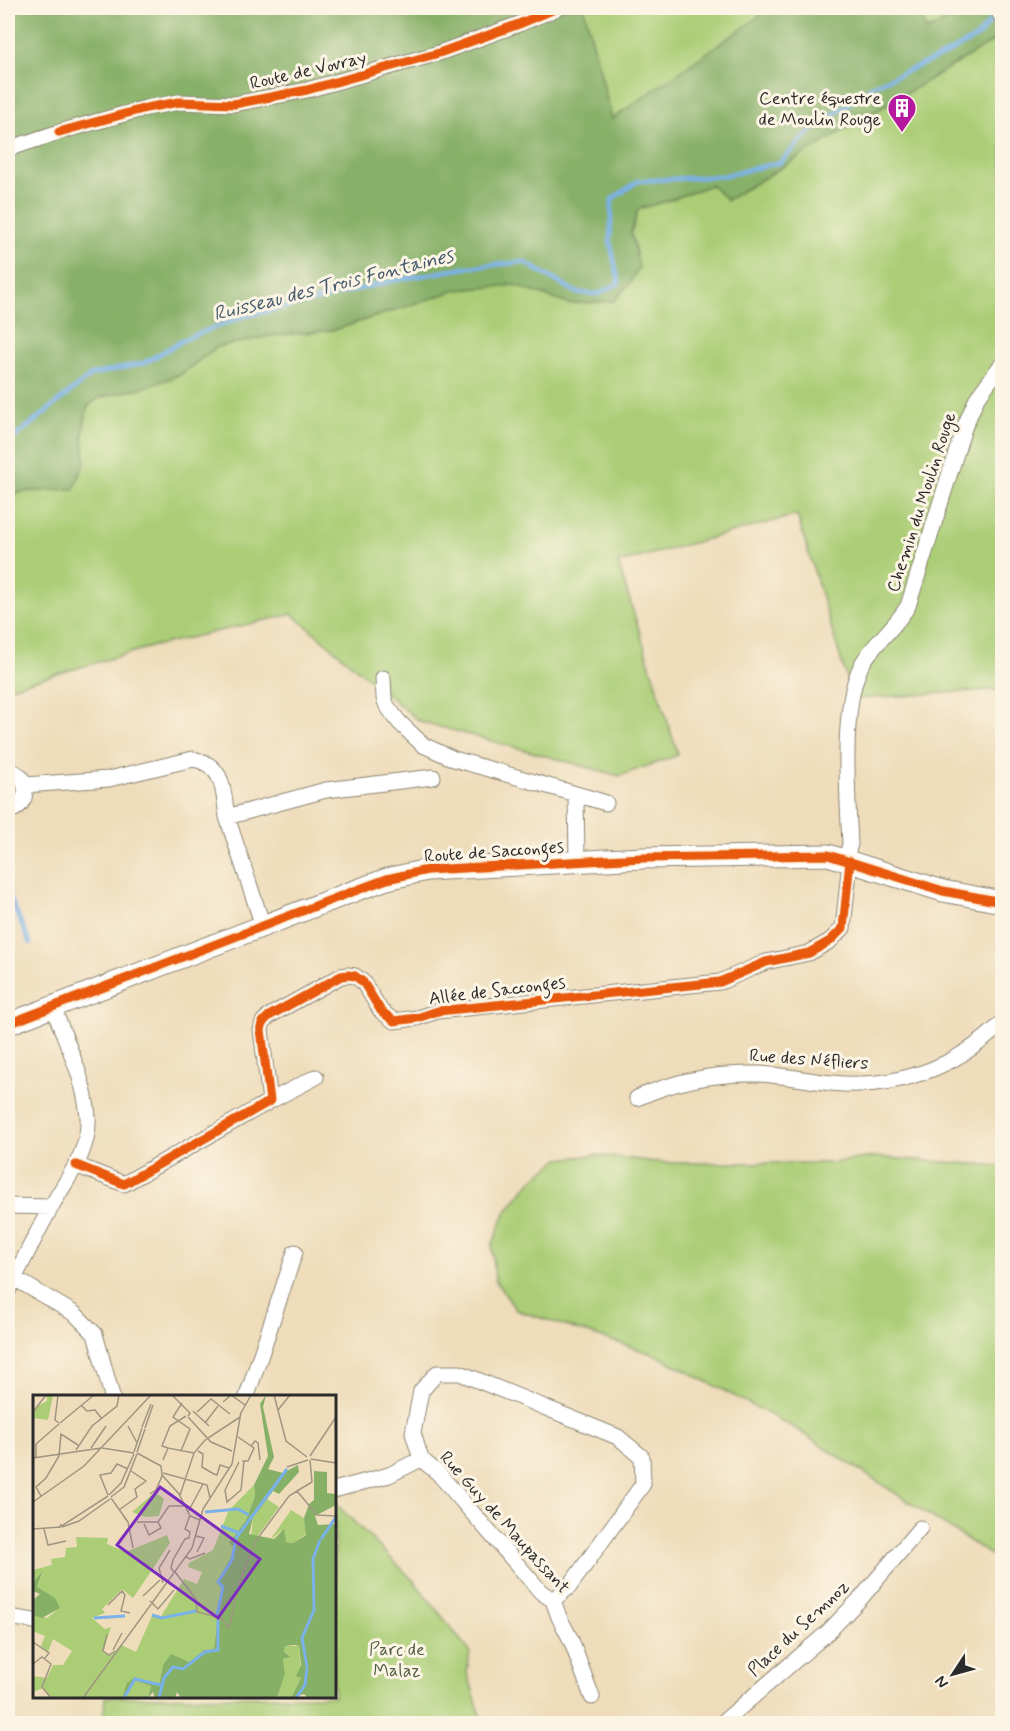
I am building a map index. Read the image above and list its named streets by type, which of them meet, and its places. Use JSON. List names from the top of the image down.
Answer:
{
  "streets": {
    "street": [
      "Route de Vovray",
      "Chemin du Moulin Rouge",
      "Route de Sacconges",
      "Allée de Sacconges",
      "Rue des Néfliers",
      "Rue Guy de Maupassant",
      "Place du Semnoz"
    ]
  },
  "crossings": [
    ["Chemin du Moulin Rouge", "Route de Sacconges"],
    ["Chemin du Moulin Rouge", "Allée de Sacconges"],
    ["Route de Sacconges", "Allée de Sacconges"]
  ],
  "water": ["Ruisseau des Trois Fontaines"],
  "parks": ["Parc de Malaz"],
  "places": {
    "building": ["Centre équestre de Moulin Rouge"]
  },
  "north": "bottom left"
}
